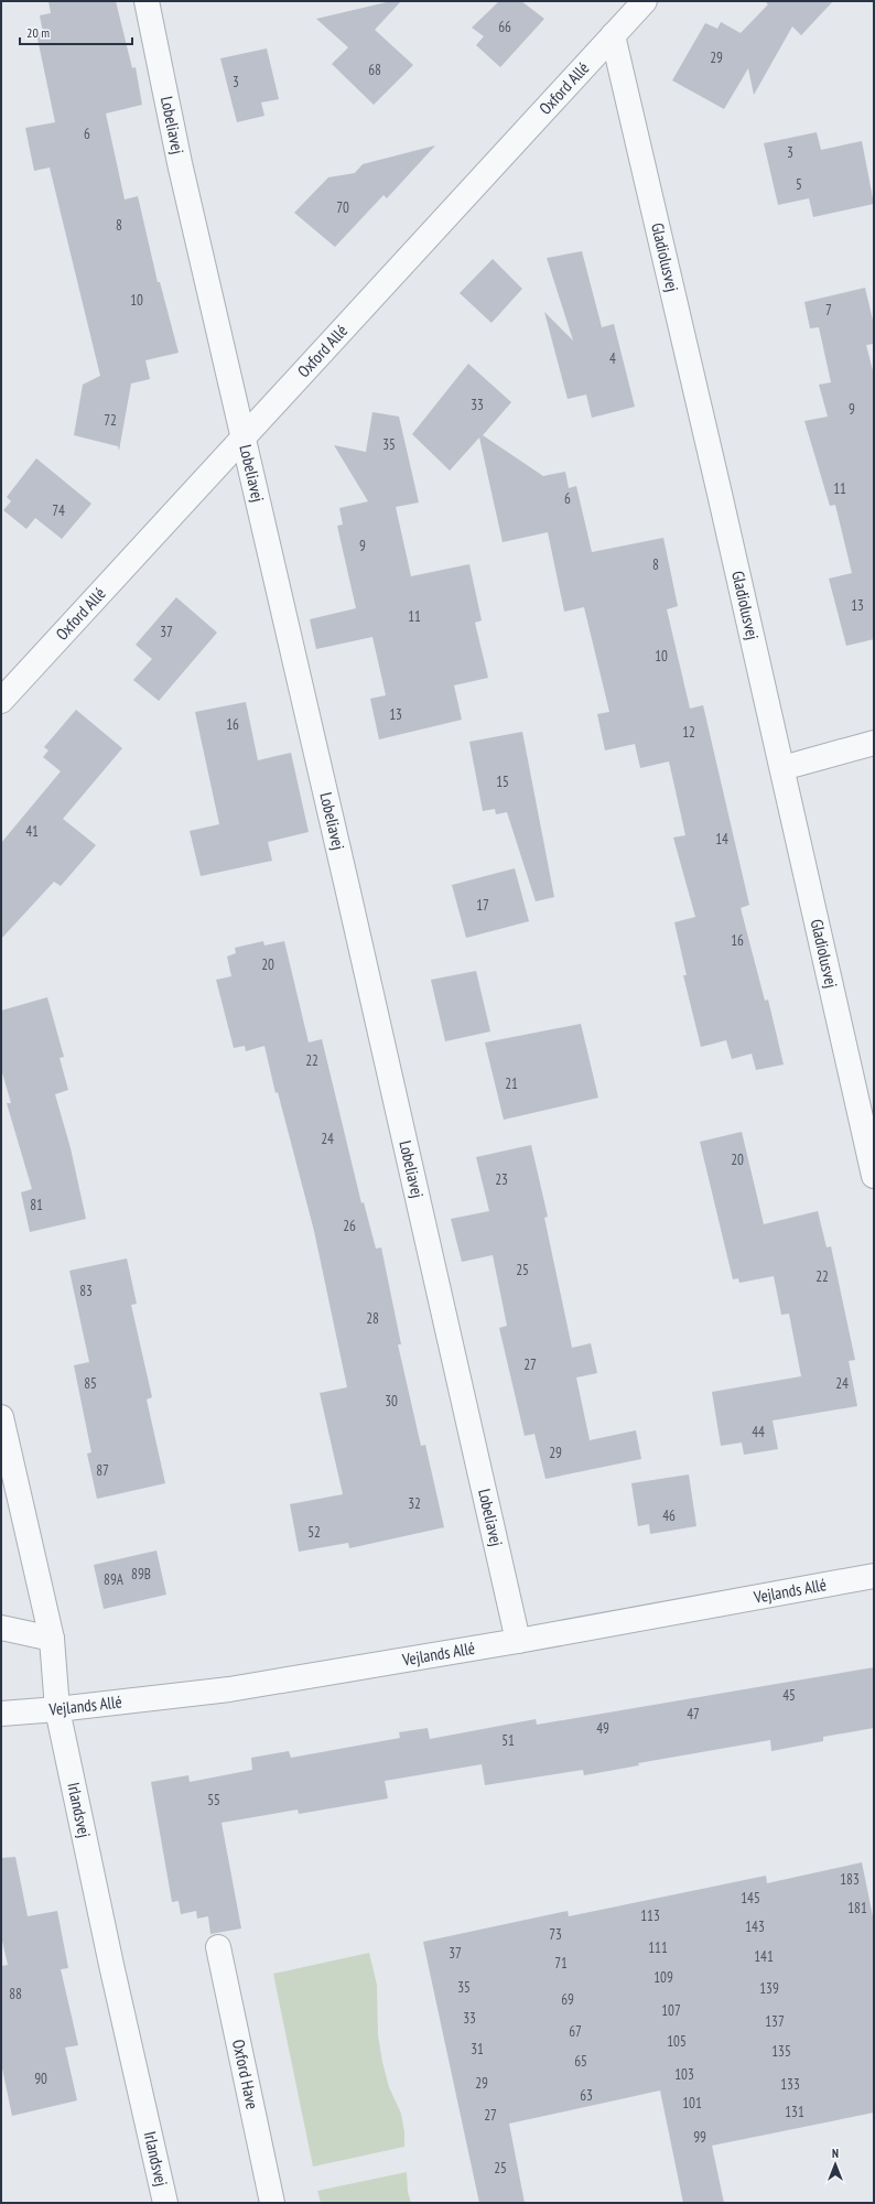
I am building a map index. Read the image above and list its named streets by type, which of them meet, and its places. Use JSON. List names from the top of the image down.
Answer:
{
  "streets": {
    "street": [
      "Oxford Allé",
      "Lobeliavej",
      "Gladiolusvej",
      "Vejlands Allé",
      "Irlandsvej",
      "Oxford Have"
    ]
  },
  "crossings": [
    ["Oxford Allé", "Lobeliavej"],
    ["Oxford Allé", "Gladiolusvej"],
    ["Lobeliavej", "Vejlands Allé"],
    ["Vejlands Allé", "Irlandsvej"]
  ],
  "house_numbers": [
    "66",
    "29",
    "68",
    "3",
    "6",
    "3",
    "5",
    "70",
    "8",
    "10",
    "7",
    "4",
    "33",
    "9",
    "72",
    "35",
    "11",
    "6",
    "74",
    "9",
    "8",
    "13",
    "11",
    "37",
    "10",
    "13",
    "16",
    "12",
    "15",
    "41",
    "14",
    "17",
    "16",
    "20",
    "22",
    "21",
    "24",
    "20",
    "23",
    "81",
    "26",
    "25",
    "22",
    "83",
    "28",
    "27",
    "85",
    "24",
    "30",
    "44",
    "29",
    "87",
    "32",
    "46",
    "52",
    "89B",
    "89A",
    "45",
    "47",
    "49",
    "51",
    "55",
    "183",
    "145",
    "181",
    "113",
    "143",
    "73",
    "111",
    "37",
    "141",
    "71",
    "109",
    "35",
    "139",
    "88",
    "69",
    "107",
    "33",
    "137",
    "67",
    "105",
    "31",
    "135",
    "65",
    "103",
    "90",
    "29",
    "133",
    "63",
    "101",
    "131",
    "27",
    "99",
    "25"
  ],
  "scale_bar": "20 m",
  "north": "top"
}
